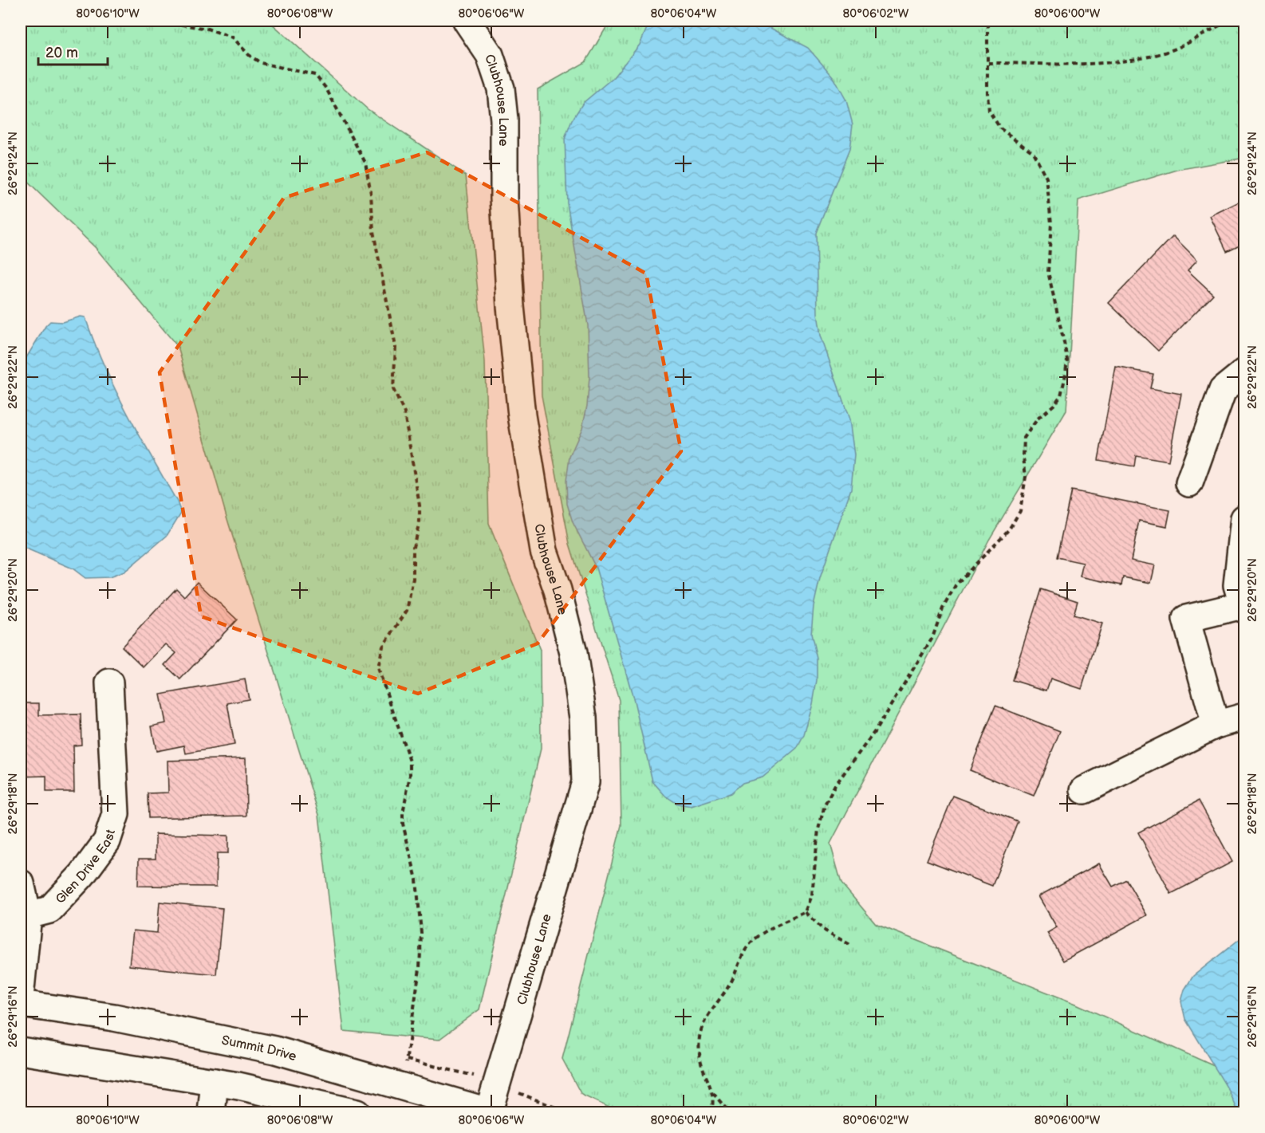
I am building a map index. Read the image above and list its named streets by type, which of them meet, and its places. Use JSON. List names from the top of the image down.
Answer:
{
  "streets": {
    "street": ["Clubhouse Lane", "Glen Drive East", "Summit Drive"]
  },
  "crossings": [
    ["Clubhouse Lane", "Summit Drive"]
  ],
  "scale_bar": "20 m",
  "coordinates": [
    "80°06'10\"W",
    "80°06'08\"W",
    "80°06'06\"W",
    "80°06'04\"W",
    "80°06'02\"W",
    "80°06'00\"W",
    "26°29'24\"N",
    "26°29'22\"N",
    "26°29'20\"N",
    "26°29'18\"N",
    "26°29'16\"N"
  ]
}
